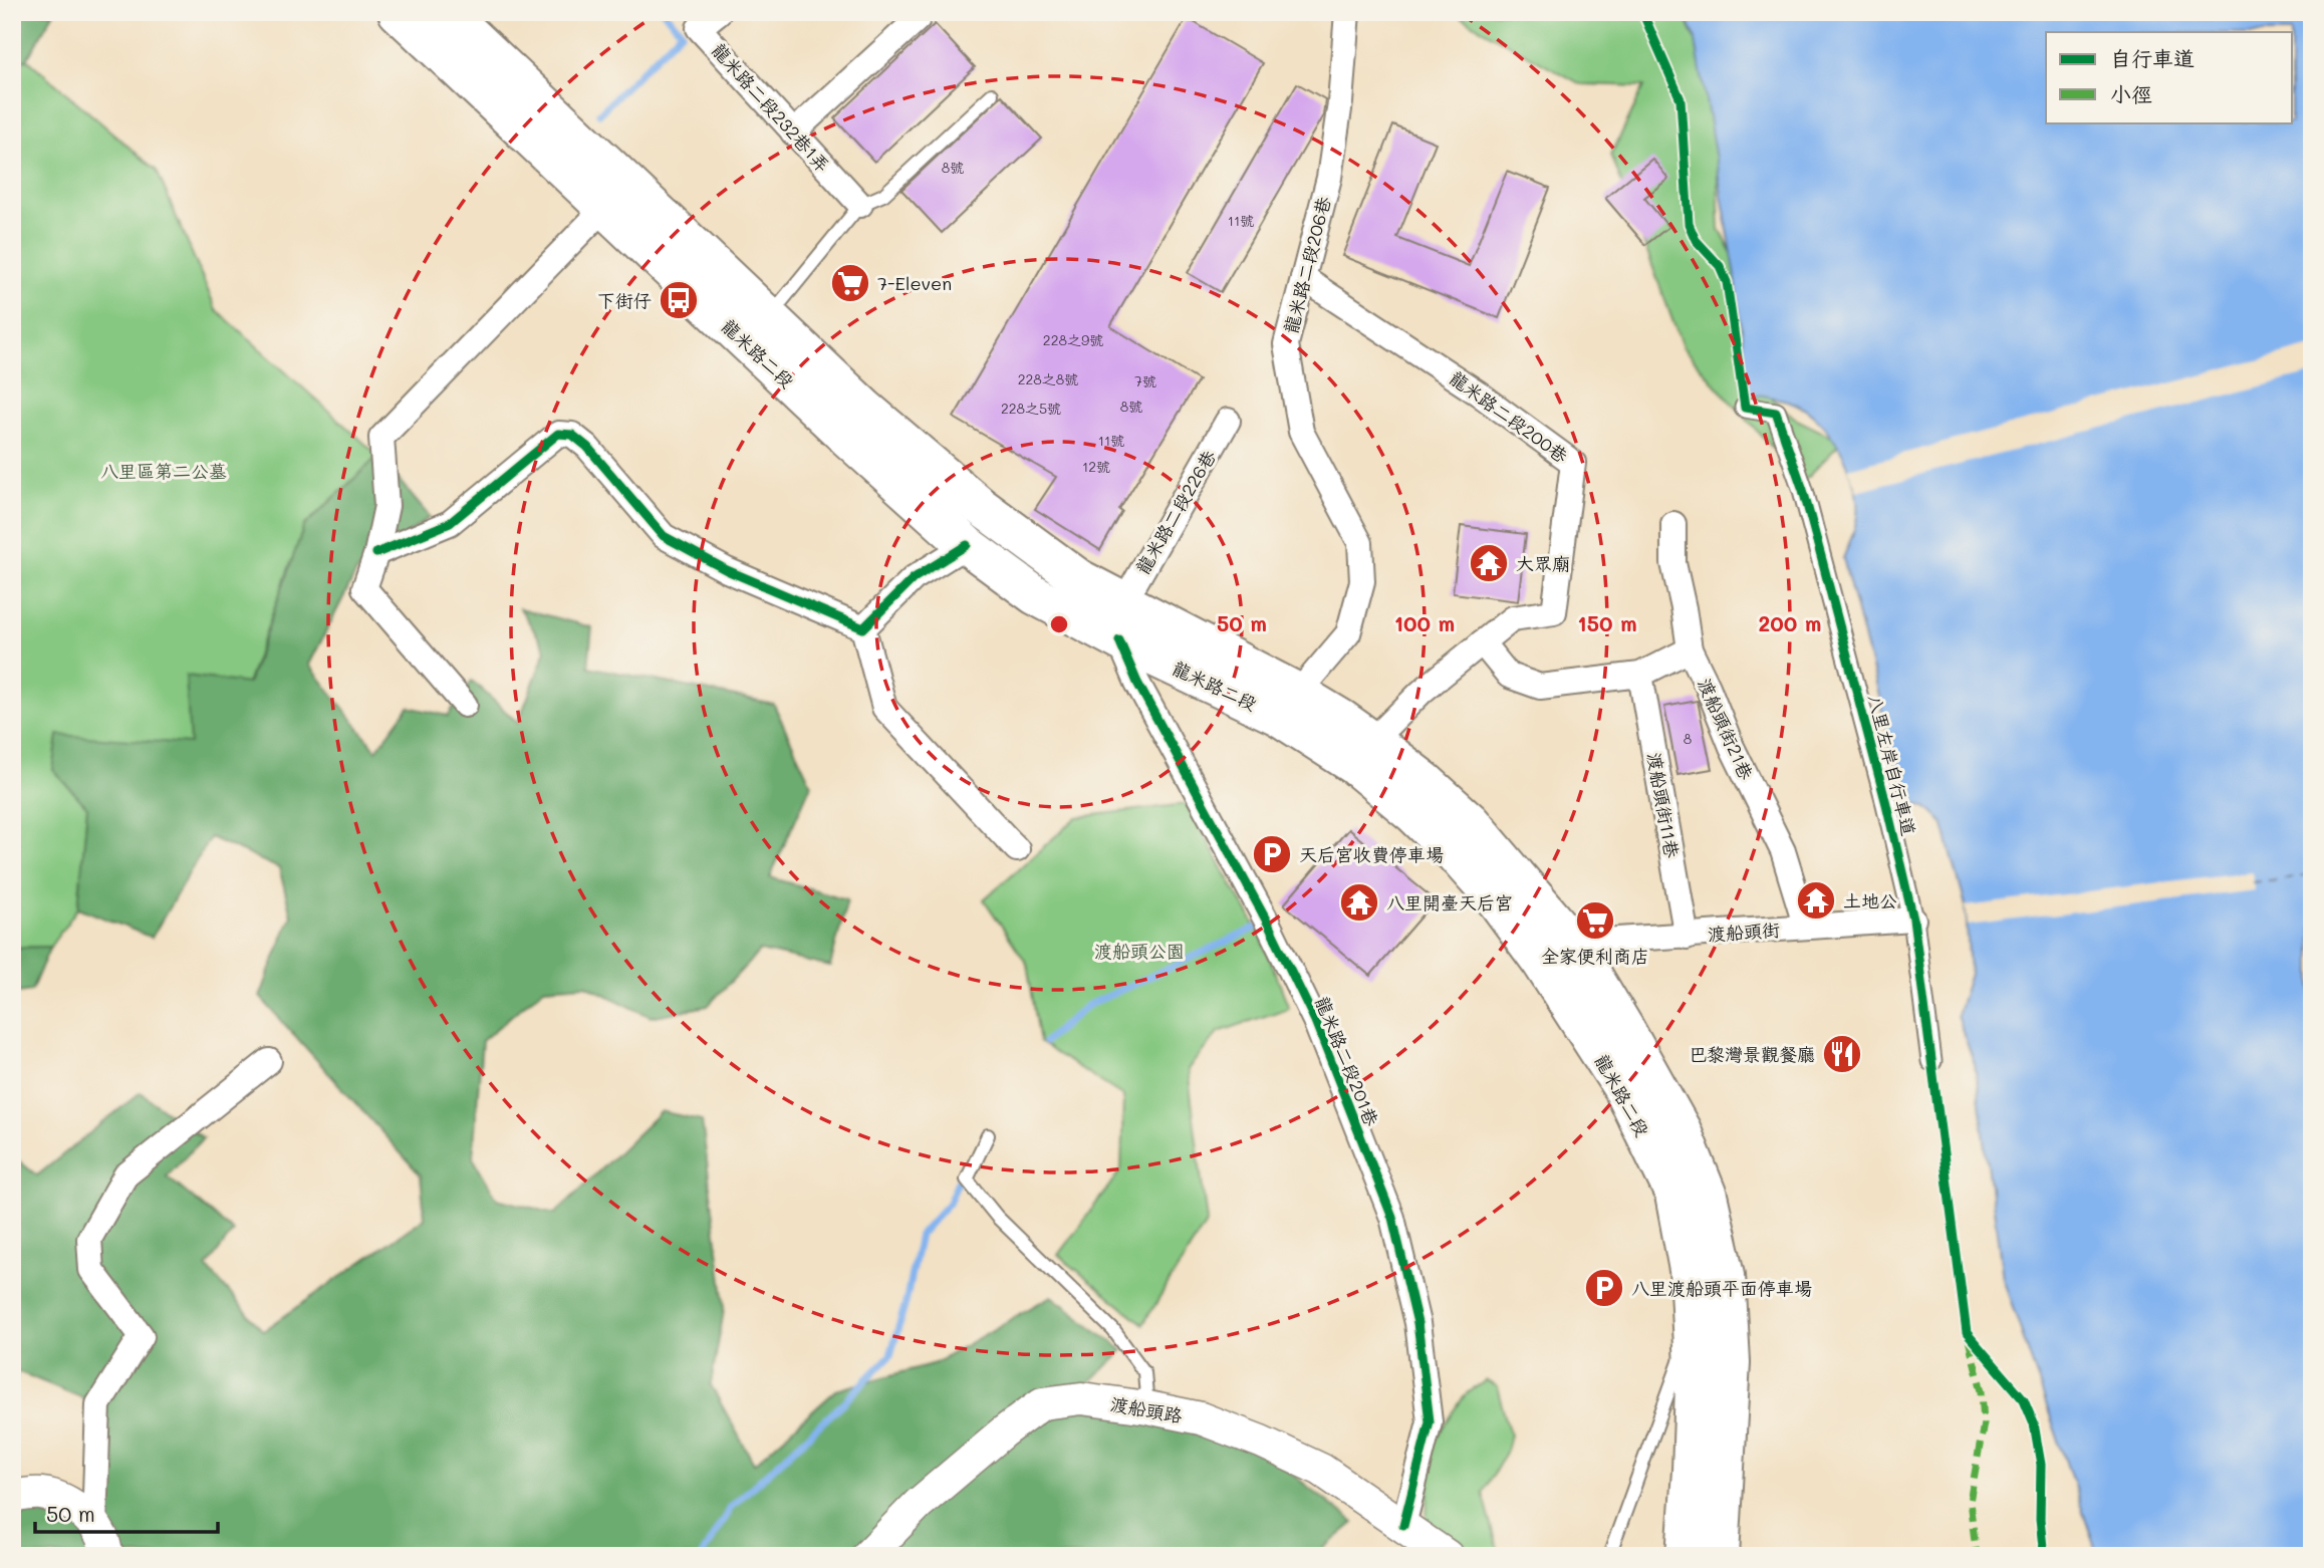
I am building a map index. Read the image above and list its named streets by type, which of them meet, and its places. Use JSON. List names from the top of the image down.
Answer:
{
  "streets": {
    "main road": ["龍米路二段"],
    "street": [
      "龍米路二段232巷1弄",
      "龍米路二段206巷",
      "龍米路二段200巷",
      "龍米路二段226巷",
      "渡船頭街21巷",
      "八里左岸自行車道",
      "渡船頭街11巷",
      "渡船頭街",
      "龍米路二段201巷",
      "渡船頭路"
    ]
  },
  "crossings": [
    ["龍米路二段206巷", "龍米路二段"],
    ["龍米路二段206巷", "龍米路二段200巷"],
    ["龍米路二段", "龍米路二段200巷"],
    ["龍米路二段", "龍米路二段226巷"],
    ["龍米路二段", "渡船頭街"],
    ["龍米路二段", "龍米路二段201巷"],
    ["渡船頭街21巷", "渡船頭街"],
    ["八里左岸自行車道", "渡船頭街"],
    ["渡船頭街11巷", "渡船頭街"],
    ["龍米路二段201巷", "渡船頭路"]
  ],
  "parks": ["八里區第二公墓", "渡船頭公園"],
  "places": {
    "supermarket": ["7-Eleven", "全家便利商店"],
    "bus stop": ["下街仔"],
    "temple": ["大眾廟", "土地公", "八里開臺天后宮"],
    "parking": ["天后宮收費停車場", "八里渡船頭平面停車場"],
    "restaurant": ["巴黎灣景觀餐廳"]
  },
  "house_numbers": [
    "8號",
    "11號",
    "228之9號",
    "228之8號",
    "7號",
    "8號",
    "228之5號",
    "11號",
    "12號",
    "8"
  ],
  "legend": ["自行車道", "小徑"],
  "scale_bar": "50 m",
  "rings": [
    "50 m",
    "100 m",
    "150 m",
    "200 m"
  ]
}
